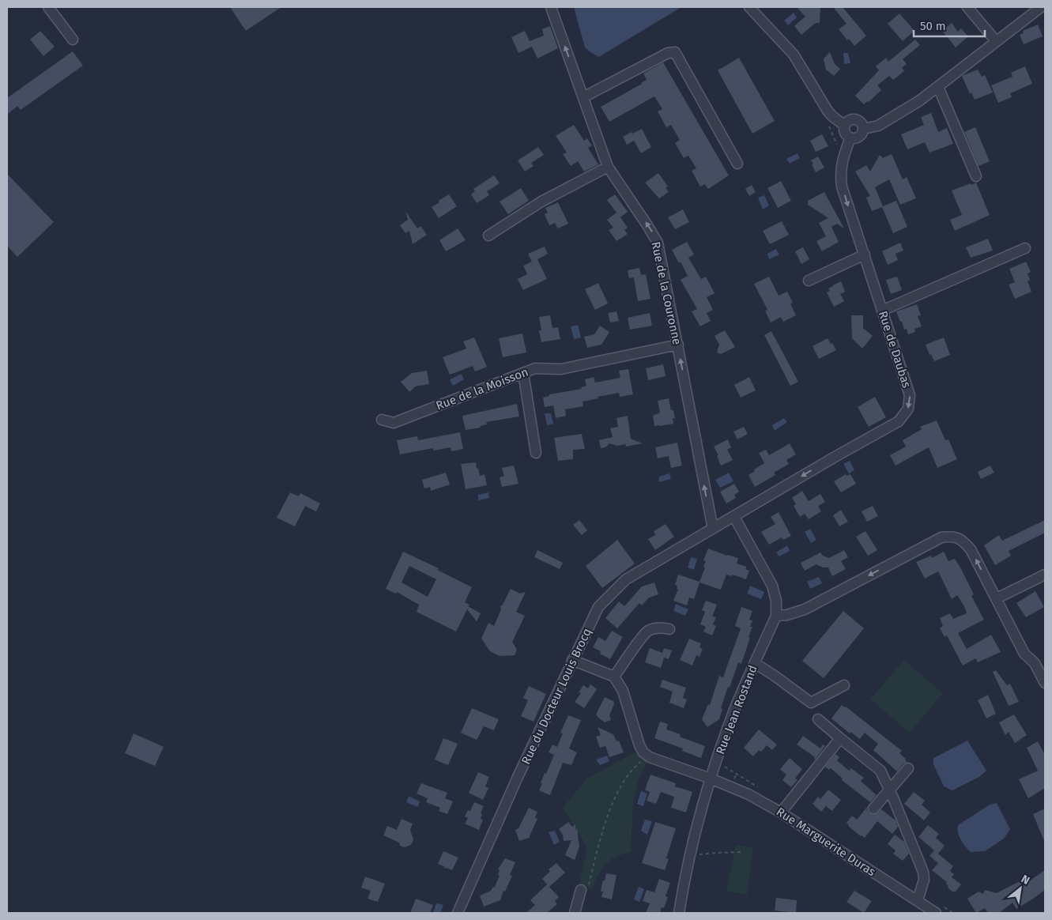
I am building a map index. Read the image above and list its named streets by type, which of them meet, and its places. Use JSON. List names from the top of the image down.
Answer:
{
  "streets": {
    "street": [
      "Rue de la Couronne",
      "Rue de Daubas",
      "Rue de la Moisson",
      "Rue du Docteur Louis Brocq",
      "Rue Jean Rostand",
      "Rue Marguerite Duras"
    ]
  },
  "crossings": [
    ["Rue de la Couronne", "Rue de Daubas"],
    ["Rue de la Couronne", "Rue de la Moisson"],
    ["Rue de la Couronne", "Rue du Docteur Louis Brocq"],
    ["Rue de Daubas", "Rue du Docteur Louis Brocq"],
    ["Rue de Daubas", "Rue Jean Rostand"],
    ["Rue Jean Rostand", "Rue Marguerite Duras"]
  ],
  "one_way": ["Rue de la Couronne", "Rue de Daubas"],
  "scale_bar": "50 m",
  "north": "top right"
}
